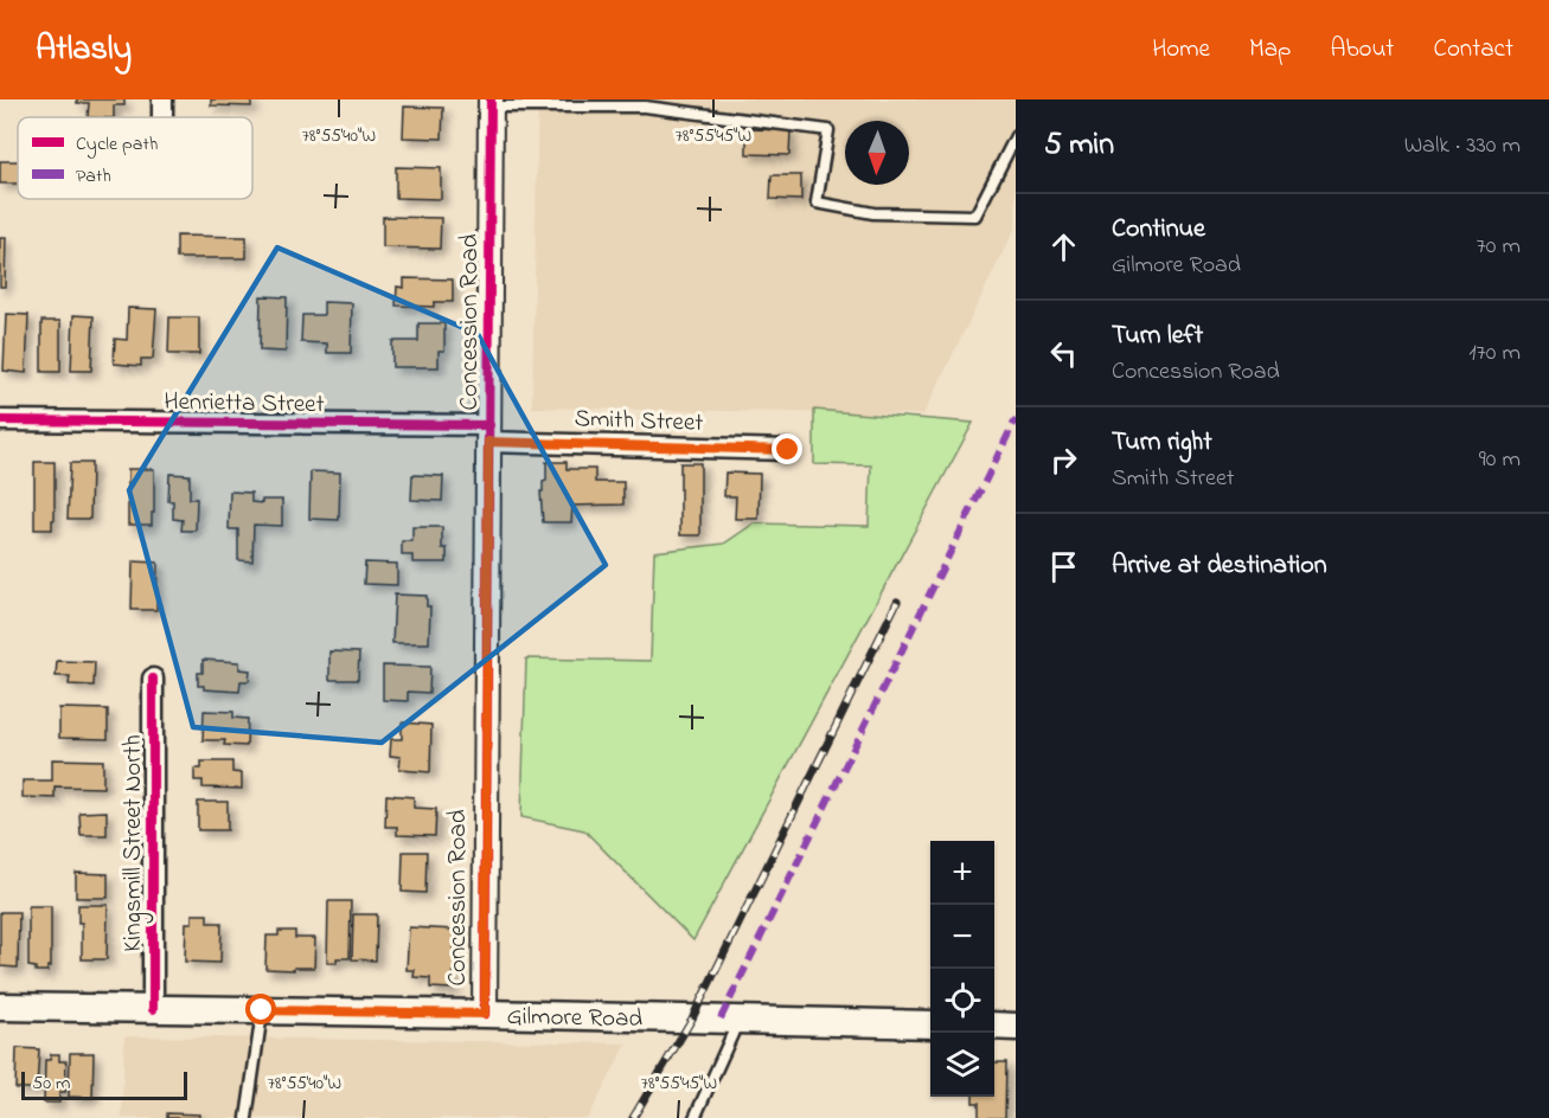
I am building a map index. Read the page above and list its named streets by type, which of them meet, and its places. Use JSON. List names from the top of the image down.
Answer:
{
  "streets": {
    "main road": ["Gilmore Road"],
    "street": [
      "Concession Road",
      "Henrietta Street",
      "Smith Street",
      "Kingsmill Street North"
    ]
  },
  "crossings": [
    ["Concession Road", "Henrietta Street"],
    ["Concession Road", "Smith Street"],
    ["Concession Road", "Gilmore Road"],
    ["Henrietta Street", "Smith Street"],
    ["Kingsmill Street North", "Gilmore Road"]
  ],
  "legend": ["Cycle path", "Path"],
  "scale_bar": "50 m",
  "north": "bottom",
  "page": {
    "header": "Atlasly",
    "nav": [
      "Home",
      "Map",
      "About",
      "Contact"
    ],
    "heading": ["5 min", "Walk · 330 m"],
    "list": [
      ["Continue", "Gilmore Road", "70 m"],
      ["Turn left", "Concession Road", "170 m"],
      ["Turn right", "Smith Street", "90 m"],
      "Arrive at destination"
    ],
    "map_buttons": ["+", "−"],
    "scale": "50 m"
  },
  "coordinates": ["78°55'40\"W", "78°55'45\"W"]
}
